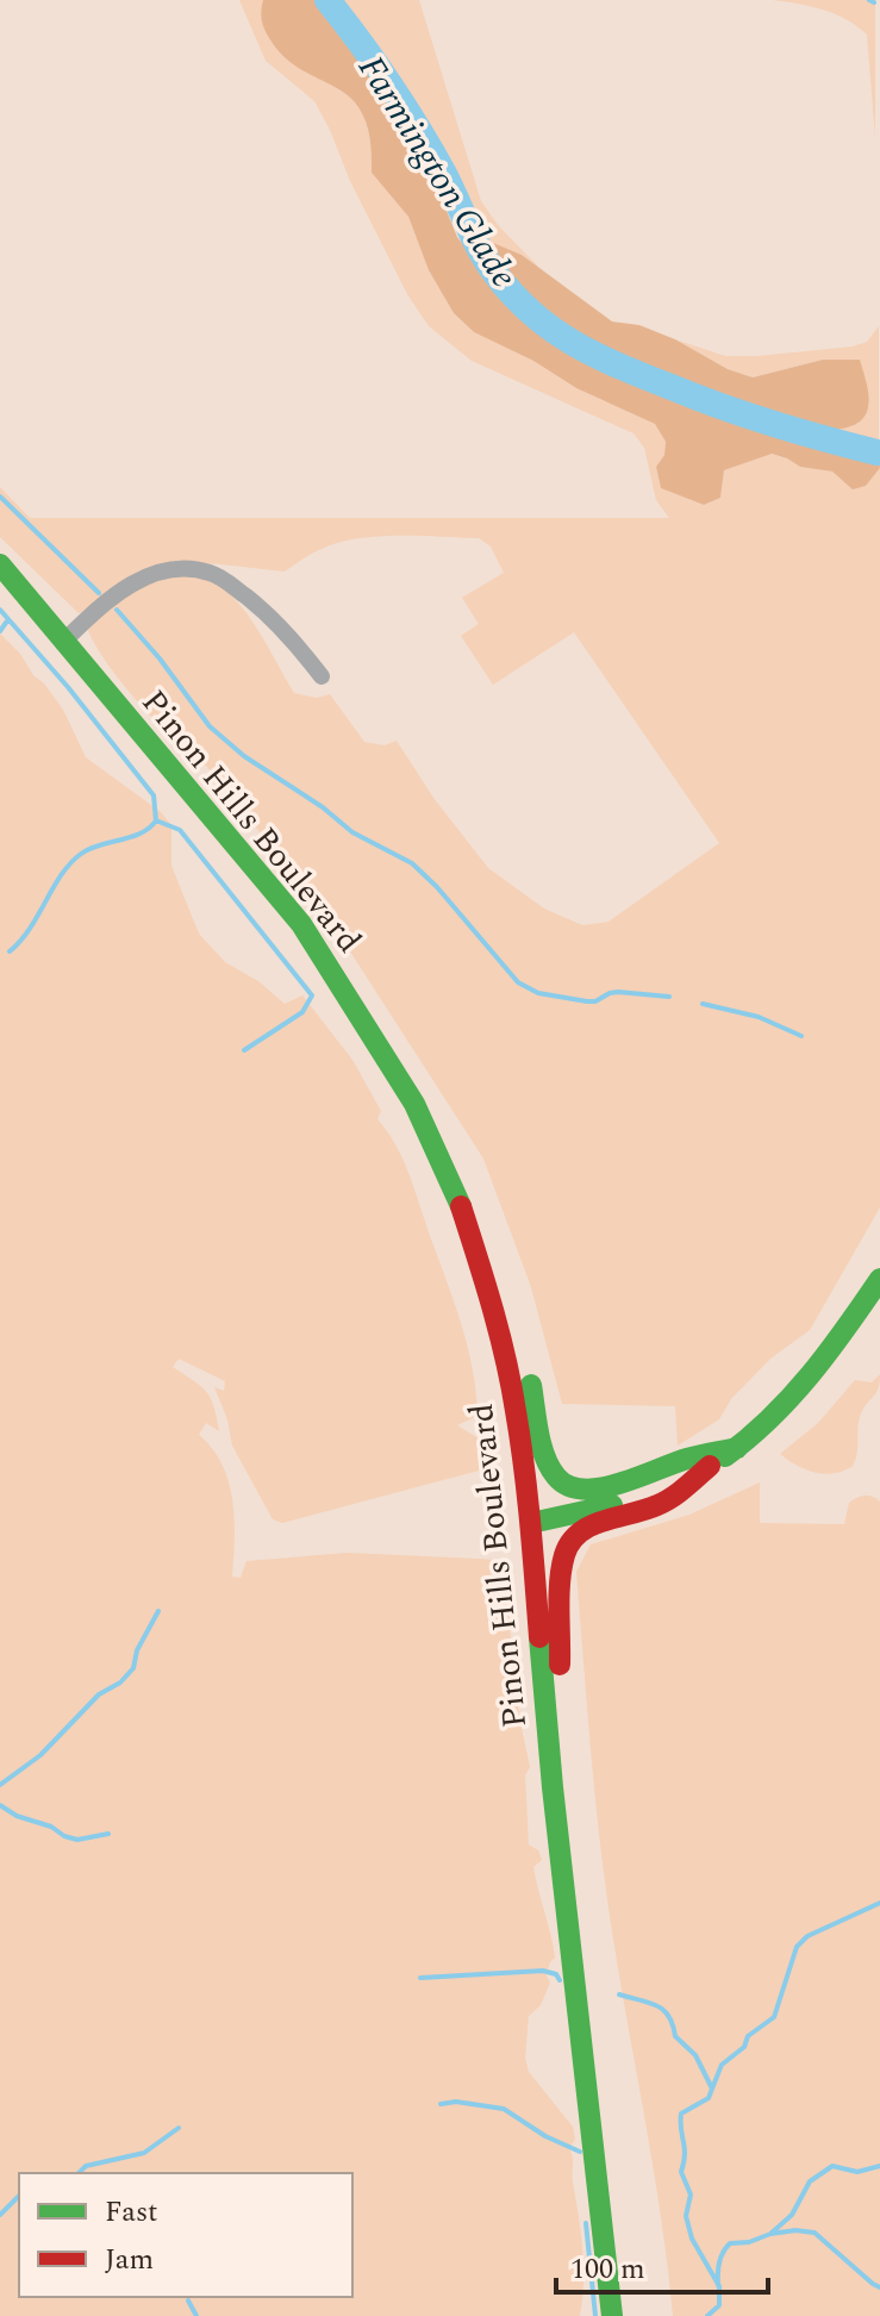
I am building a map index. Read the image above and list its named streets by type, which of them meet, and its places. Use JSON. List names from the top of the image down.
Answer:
{
  "streets": {
    "main road": ["Pinon Hills Boulevard"]
  },
  "water": ["Farmington Glade"],
  "legend": ["Fast", "Jam"],
  "scale_bar": "100 m"
}
